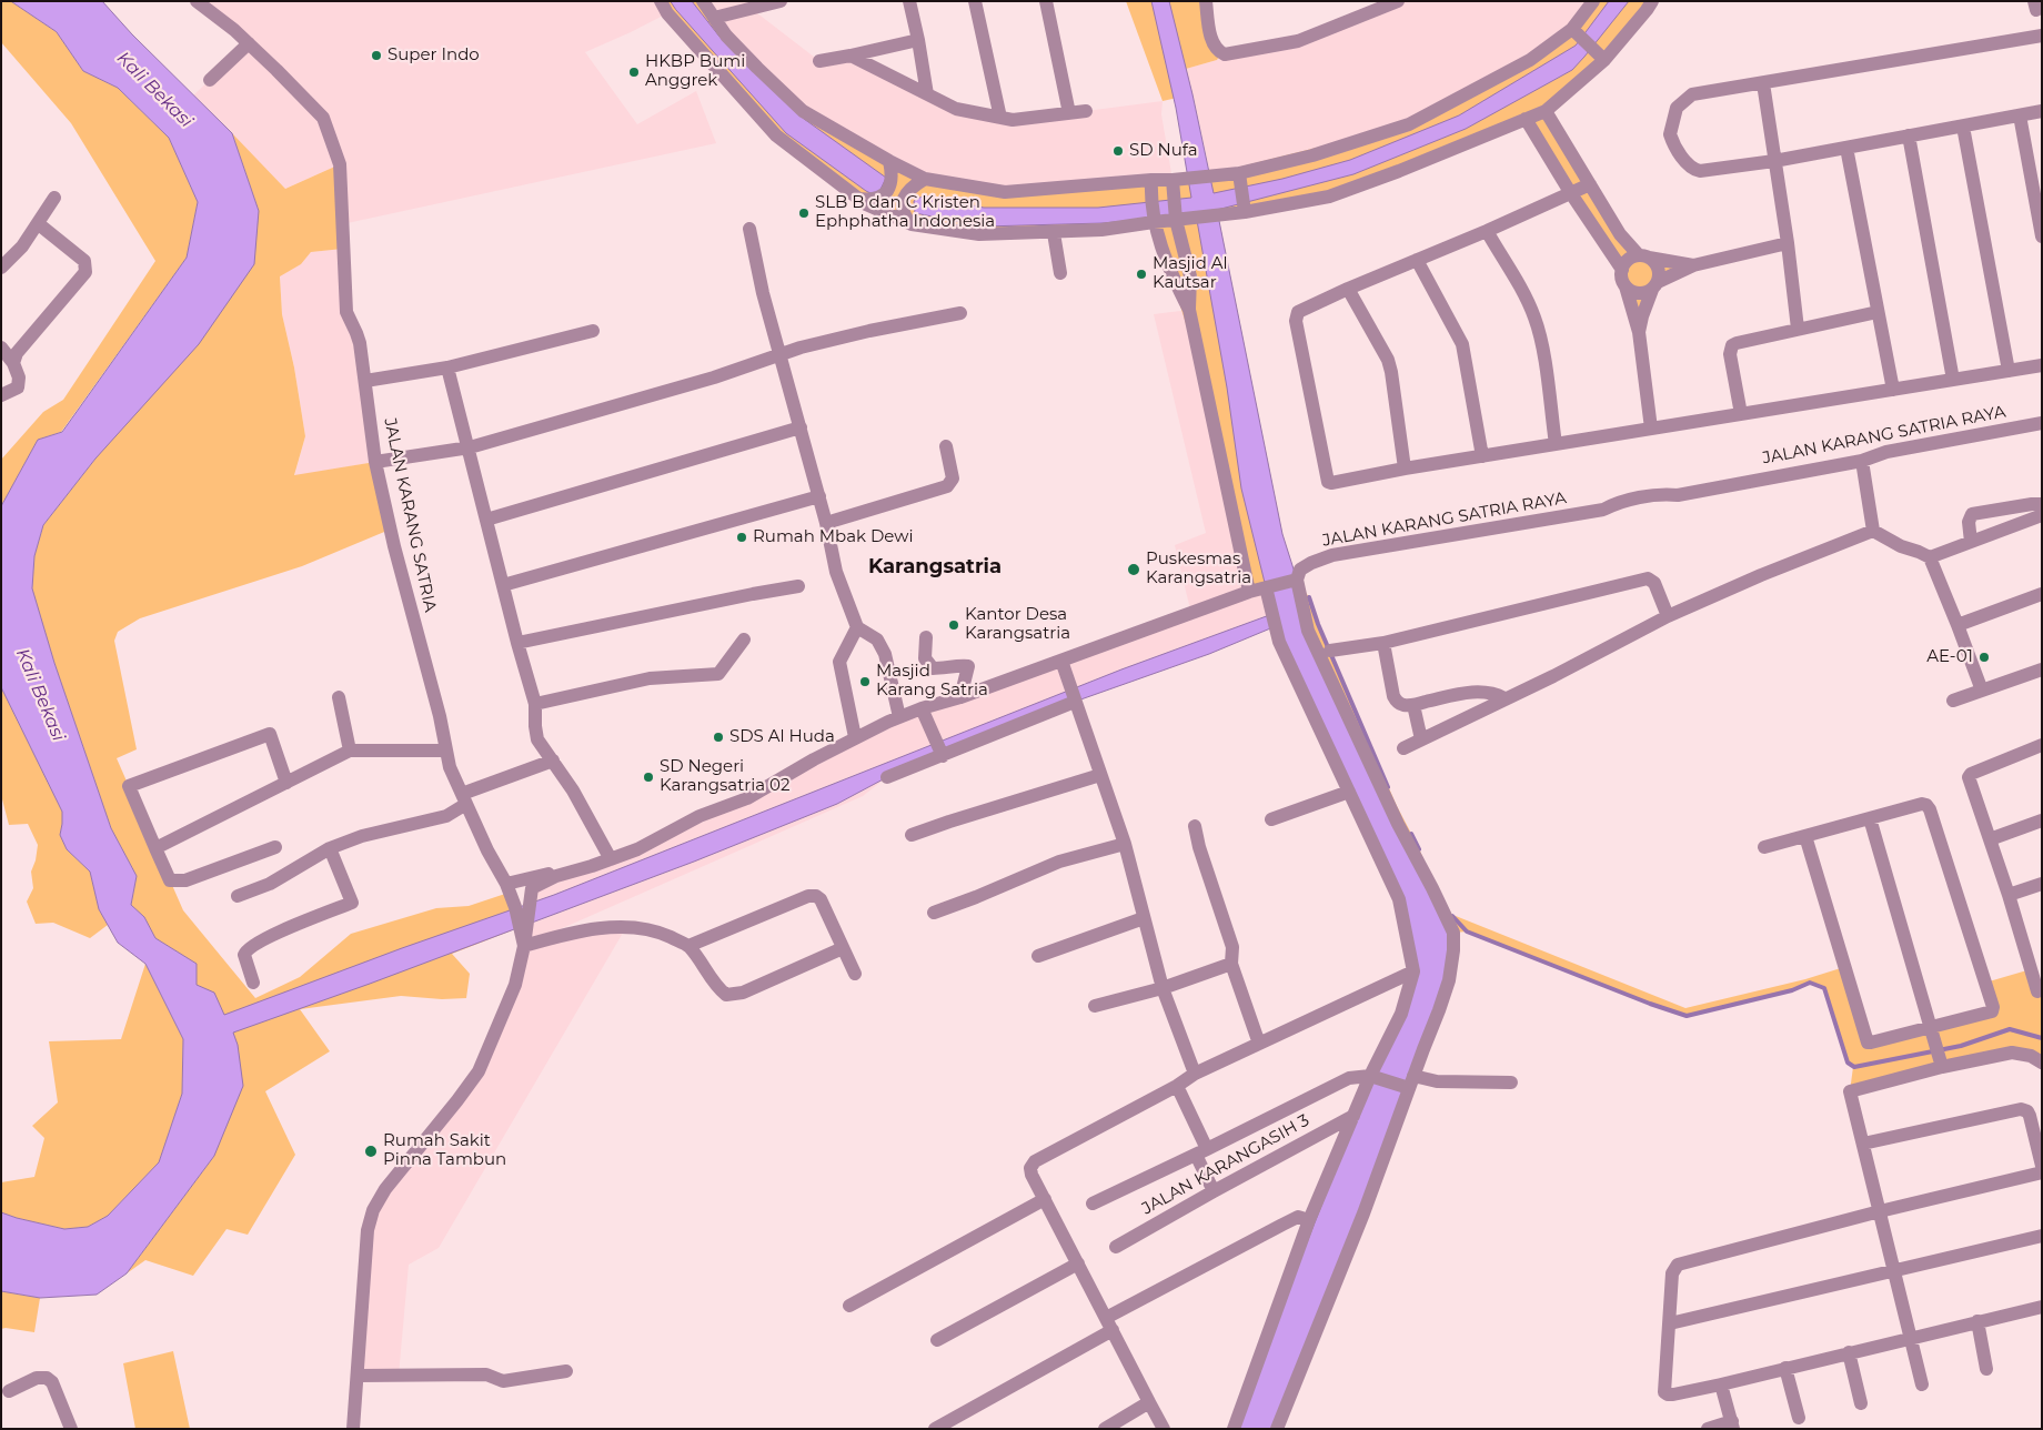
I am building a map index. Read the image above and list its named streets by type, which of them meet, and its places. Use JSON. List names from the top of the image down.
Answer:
{
  "streets": {
    "street": ["JALAN KARANG SATRIA RAYA", "JALAN KARANG SATRIA", "JALAN KARANGASIH 3"]
  },
  "districts": ["Karangsatria"],
  "water": ["Kali Bekasi"],
  "places": [
    "Super Indo",
    "HKBP Bumi Anggrek",
    "SD Nufa",
    "SLB B dan C Kristen Ephphatha Indonesia",
    "Masjid Al Kautsar",
    "Rumah Mbak Dewi",
    "Puskesmas Karangsatria",
    "Kantor Desa Karangsatria",
    "AE-01",
    "Masjid Karang Satria",
    "SDS Al Huda",
    "SD Negeri Karangsatria 02",
    "Rumah Sakit Pinna Tambun"
  ]
}
